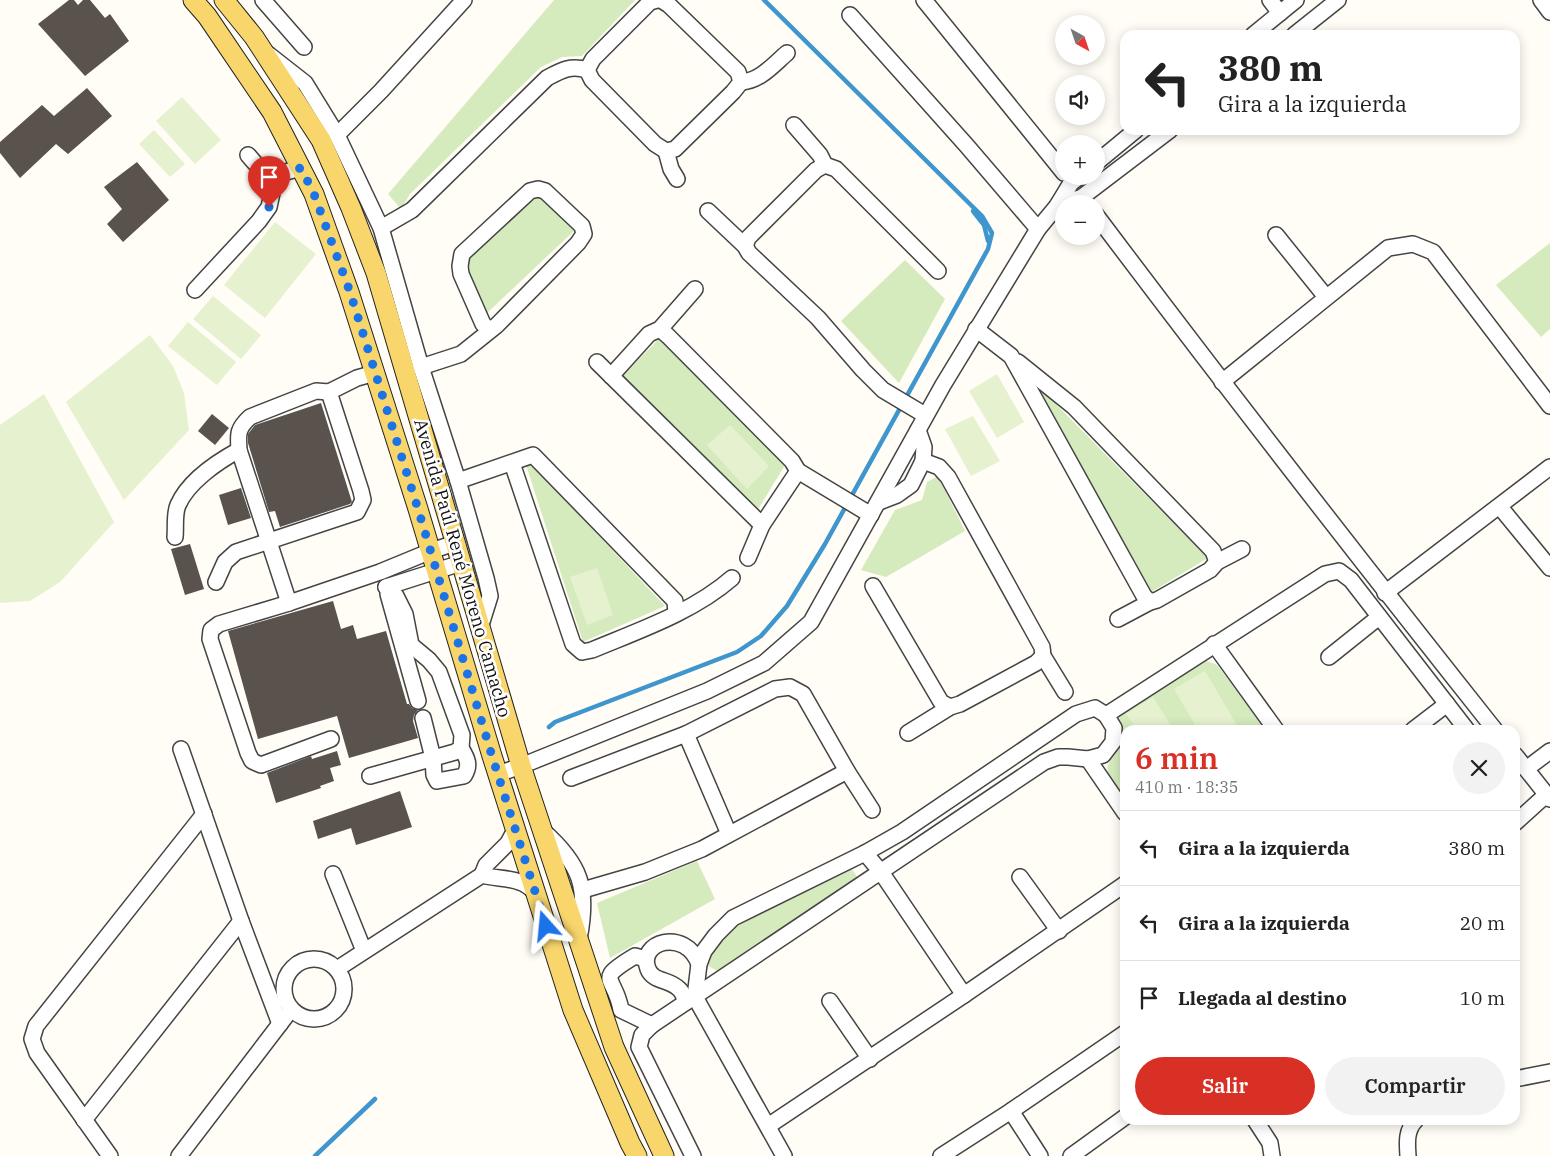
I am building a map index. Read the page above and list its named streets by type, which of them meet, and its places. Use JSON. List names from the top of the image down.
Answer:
{
  "streets": {
    "main road": ["Avenida Paúl René Moreno Camacho"]
  },
  "north": "bottom right",
  "page": {
    "map_buttons": ["+", "−"],
    "turn": ["380 m", "Gira a la izquierda"],
    "heading": ["6 min", "410 m · 18:35"],
    "list": [
      {
        "name": "Gira a la izquierda",
        "value": "380 m"
      },
      {
        "name": "Gira a la izquierda",
        "value": "20 m"
      },
      {
        "name": "Llegada al destino",
        "value": "10 m"
      }
    ],
    "buttons": ["Salir", "Compartir"]
  }
}
